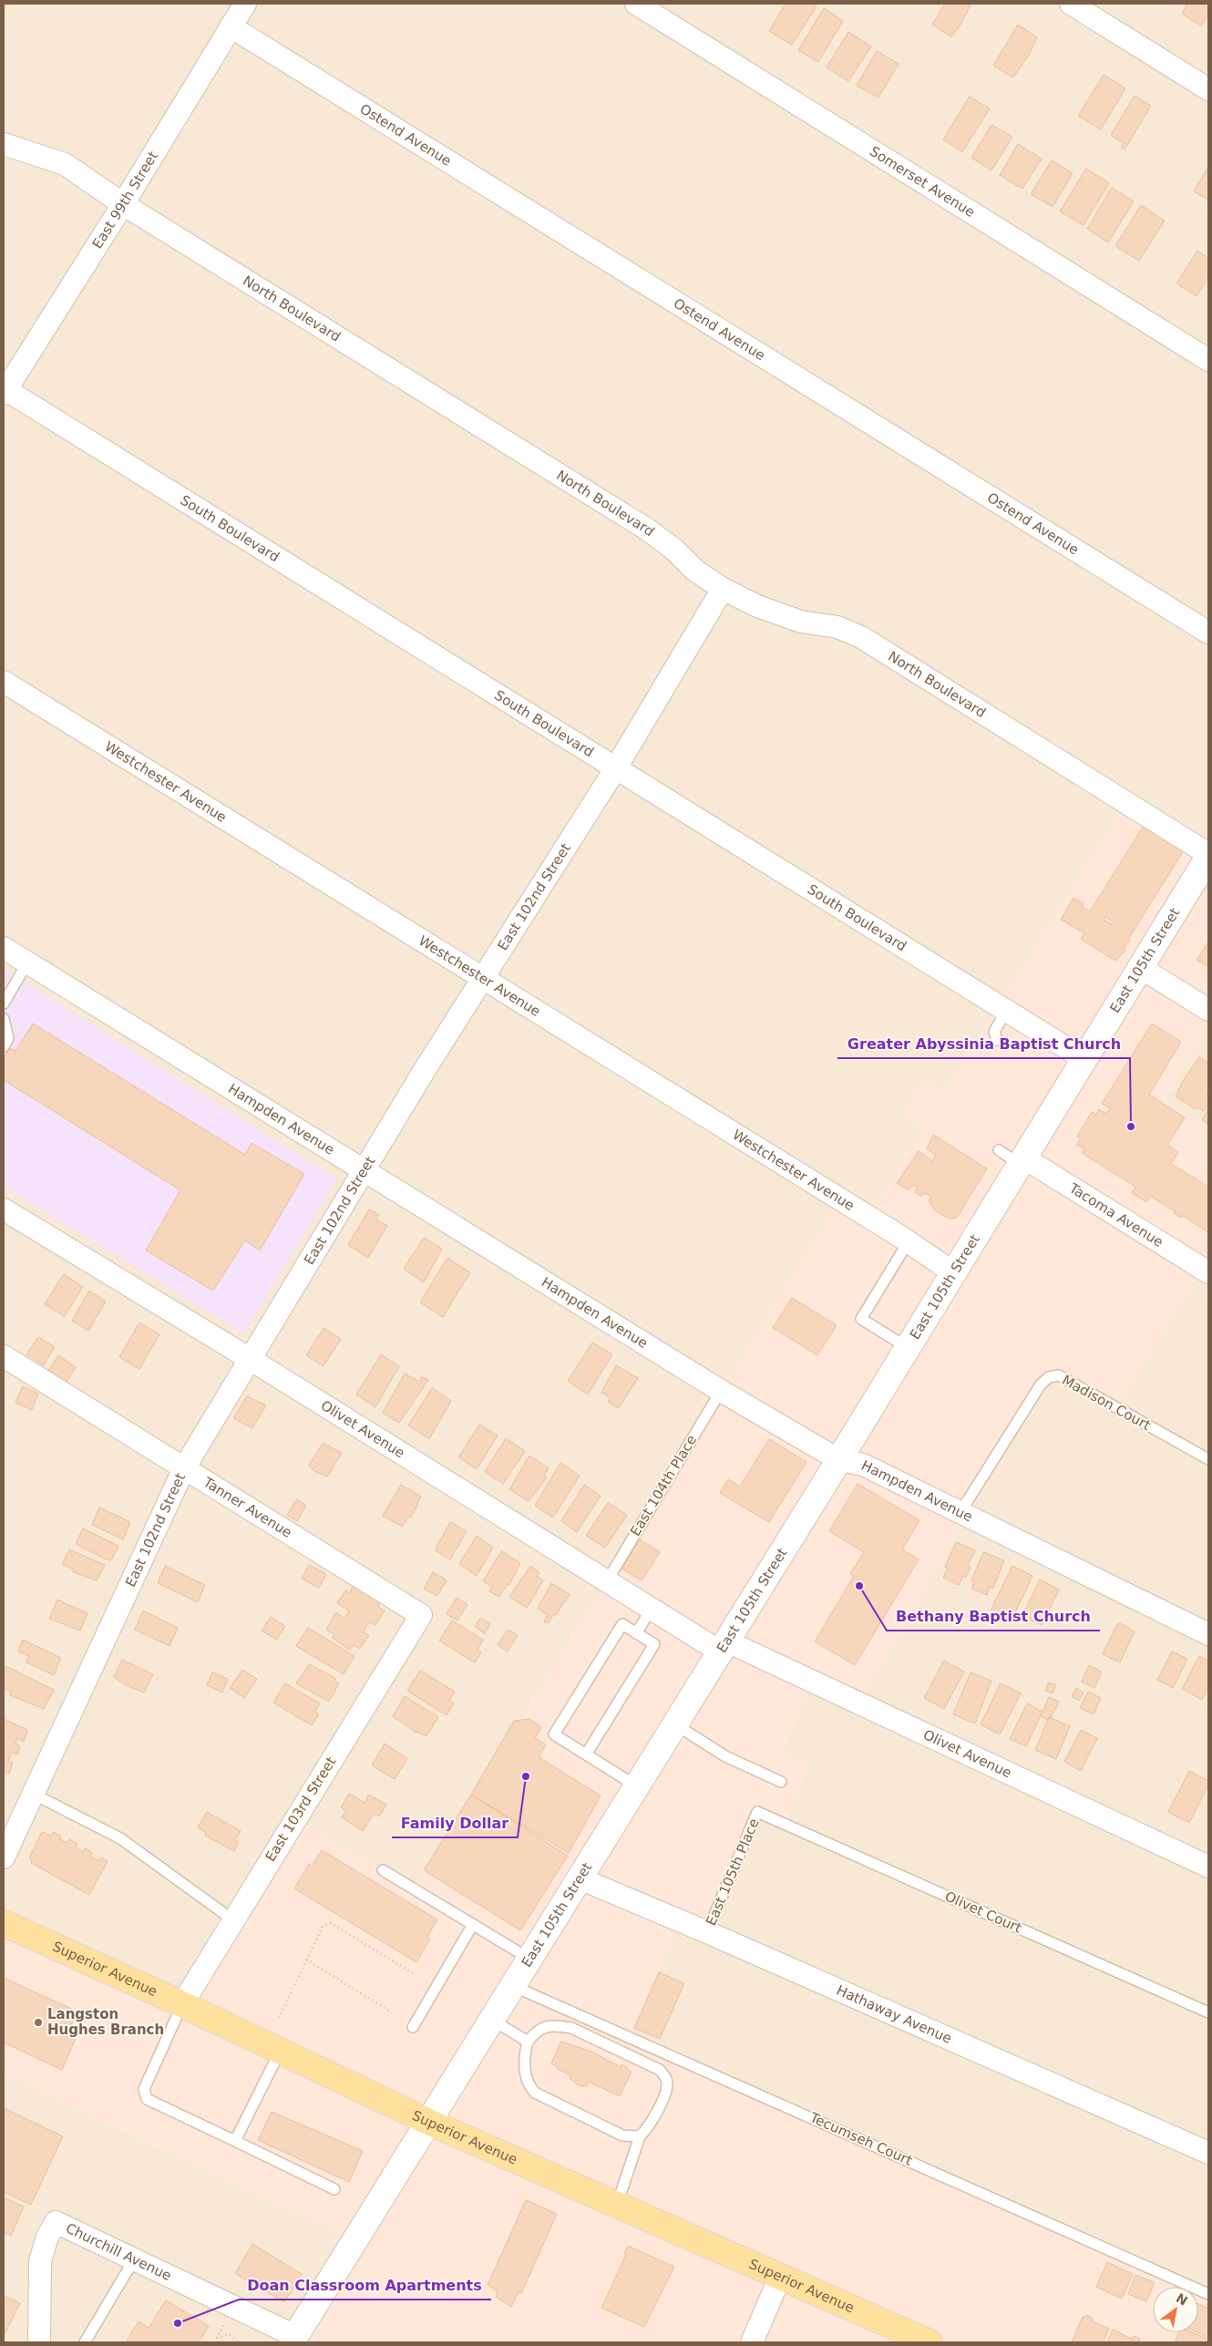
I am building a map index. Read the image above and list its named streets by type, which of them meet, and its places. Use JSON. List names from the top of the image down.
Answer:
{
  "streets": {
    "main road": ["East 105th Street", "Superior Avenue"],
    "street": [
      "Ostend Avenue",
      "Somerset Avenue",
      "East 99th Street",
      "North Boulevard",
      "South Boulevard",
      "Westchester Avenue",
      "East 102nd Street",
      "Hampden Avenue",
      "Tacoma Avenue",
      "Olivet Avenue",
      "Tanner Avenue",
      "East 103rd Street",
      "Hathaway Avenue",
      "Churchill Avenue"
    ],
    "lane": [
      "Madison Court",
      "East 104th Place",
      "East 105th Place",
      "Olivet Court",
      "Tecumseh Court"
    ]
  },
  "crossings": [
    ["Ostend Avenue", "East 99th Street"],
    ["East 99th Street", "North Boulevard"],
    ["East 99th Street", "South Boulevard"],
    ["North Boulevard", "East 102nd Street"],
    ["North Boulevard", "East 105th Street"],
    ["South Boulevard", "East 102nd Street"],
    ["South Boulevard", "East 105th Street"],
    ["Westchester Avenue", "East 102nd Street"],
    ["Westchester Avenue", "East 105th Street"],
    ["East 102nd Street", "Hampden Avenue"],
    ["East 102nd Street", "Olivet Avenue"],
    ["East 102nd Street", "Tanner Avenue"],
    ["East 105th Street", "Hampden Avenue"],
    ["East 105th Street", "Tacoma Avenue"],
    ["East 105th Street", "Olivet Avenue"],
    ["East 105th Street", "Superior Avenue"],
    ["East 105th Street", "Hathaway Avenue"],
    ["East 105th Street", "Tecumseh Court"],
    ["East 105th Street", "Churchill Avenue"],
    ["Hampden Avenue", "Madison Court"],
    ["Hampden Avenue", "East 104th Place"],
    ["Olivet Avenue", "East 104th Place"],
    ["Tanner Avenue", "East 103rd Street"],
    ["East 103rd Street", "Superior Avenue"],
    ["East 105th Place", "Olivet Court"],
    ["East 105th Place", "Hathaway Avenue"]
  ],
  "places": [
    "Greater Abyssinia Baptist Church",
    "Bethany Baptist Church",
    "Family Dollar",
    "Langston Hughes Branch",
    "Doan Classroom Apartments"
  ],
  "north": "top right"
}
